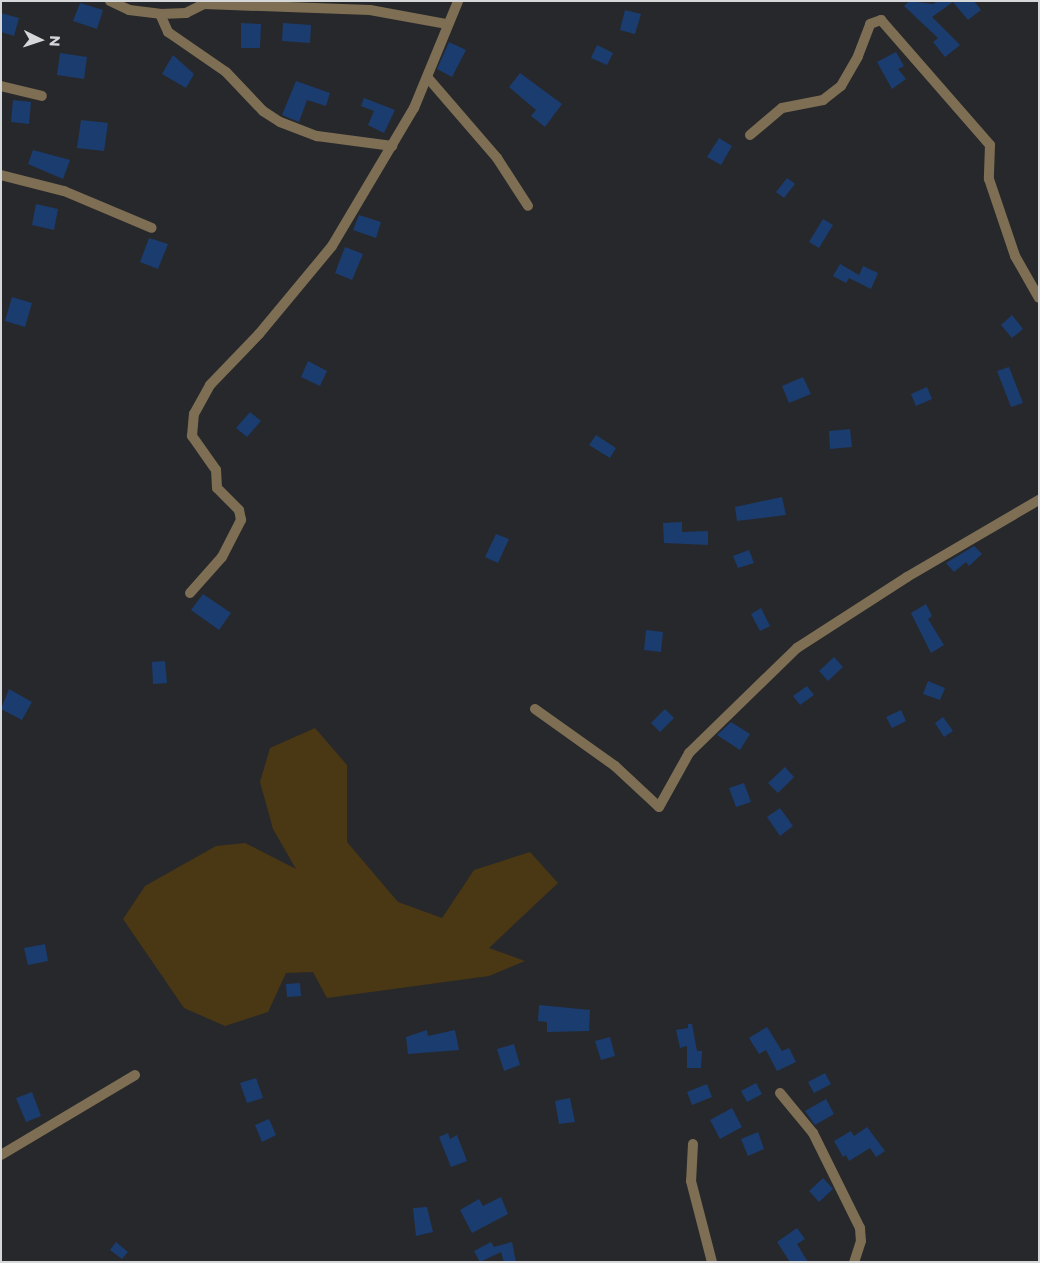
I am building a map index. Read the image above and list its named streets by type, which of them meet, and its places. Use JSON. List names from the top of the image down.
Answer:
{
  "north": "right"
}
